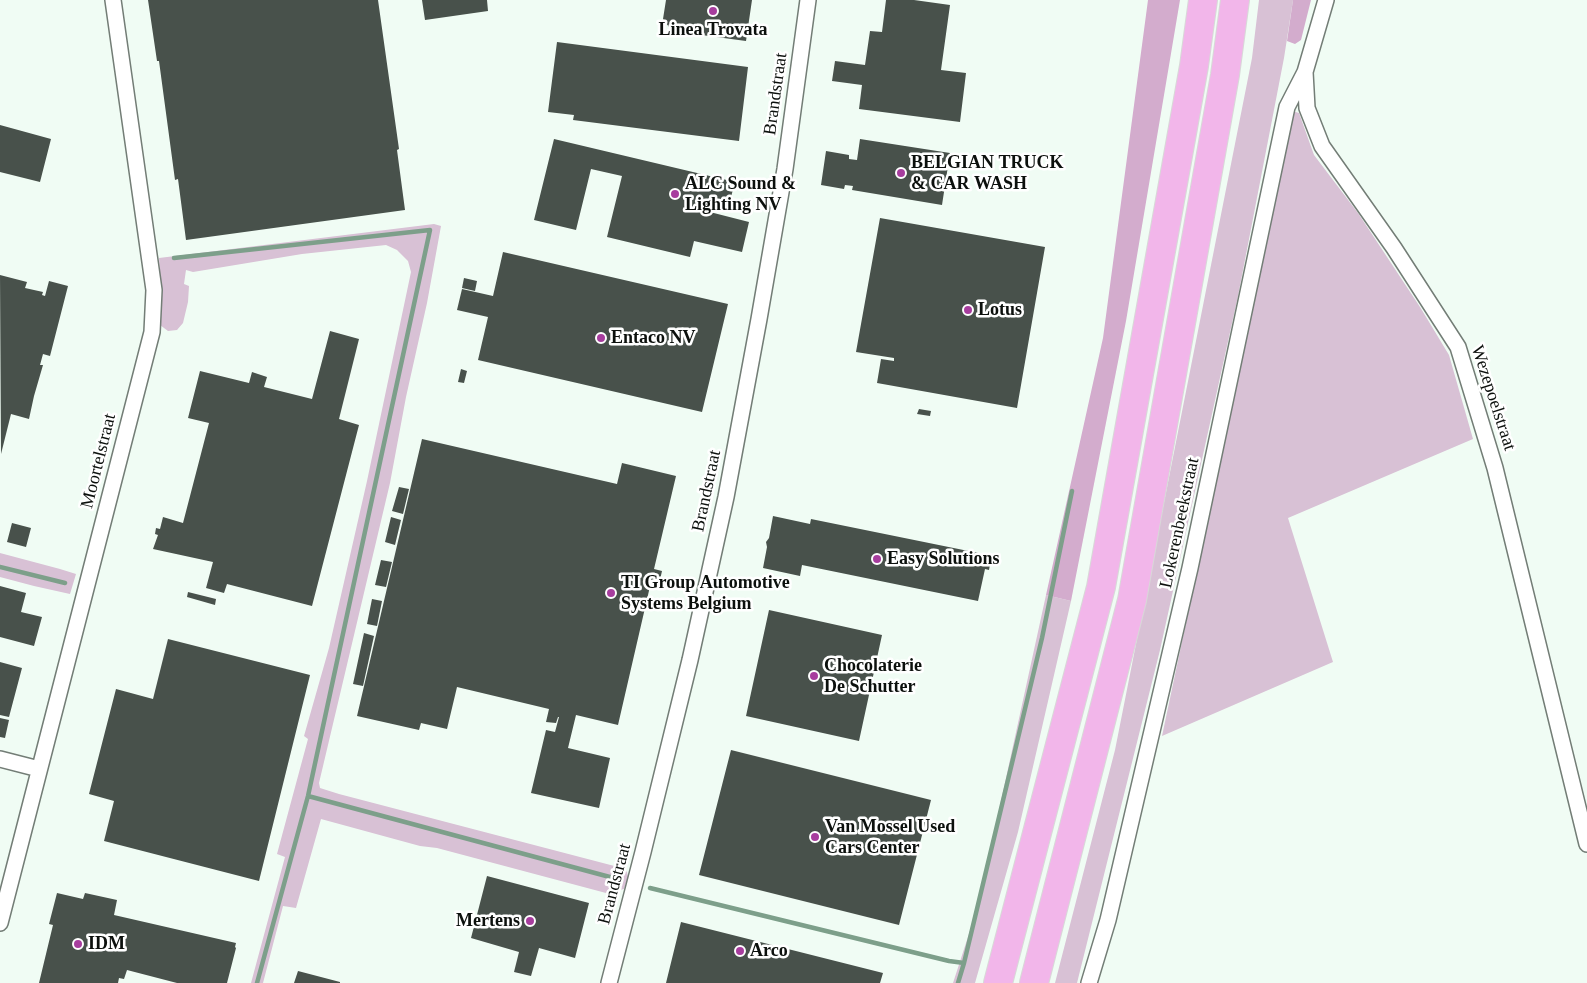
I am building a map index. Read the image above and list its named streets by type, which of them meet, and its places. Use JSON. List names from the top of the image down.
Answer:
{
  "streets": {
    "street": [
      "Brandstraat",
      "Wezepoelstraat",
      "Moortelstraat",
      "Lokerenbeekstraat"
    ]
  },
  "crossings": [
    ["Wezepoelstraat", "Lokerenbeekstraat"]
  ],
  "places": [
    "Linea Trovata",
    "BELGIAN TRUCK & CAR WASH",
    "ALC Sound & Lighting NV",
    "Lotus",
    "Entaco NV",
    "Easy Solutions",
    "TI Group Automotive Systems Belgium",
    "Chocolaterie De Schutter",
    "Van Mossel Used Cars Center",
    "Mertens",
    "IDM",
    "Arco"
  ]
}
